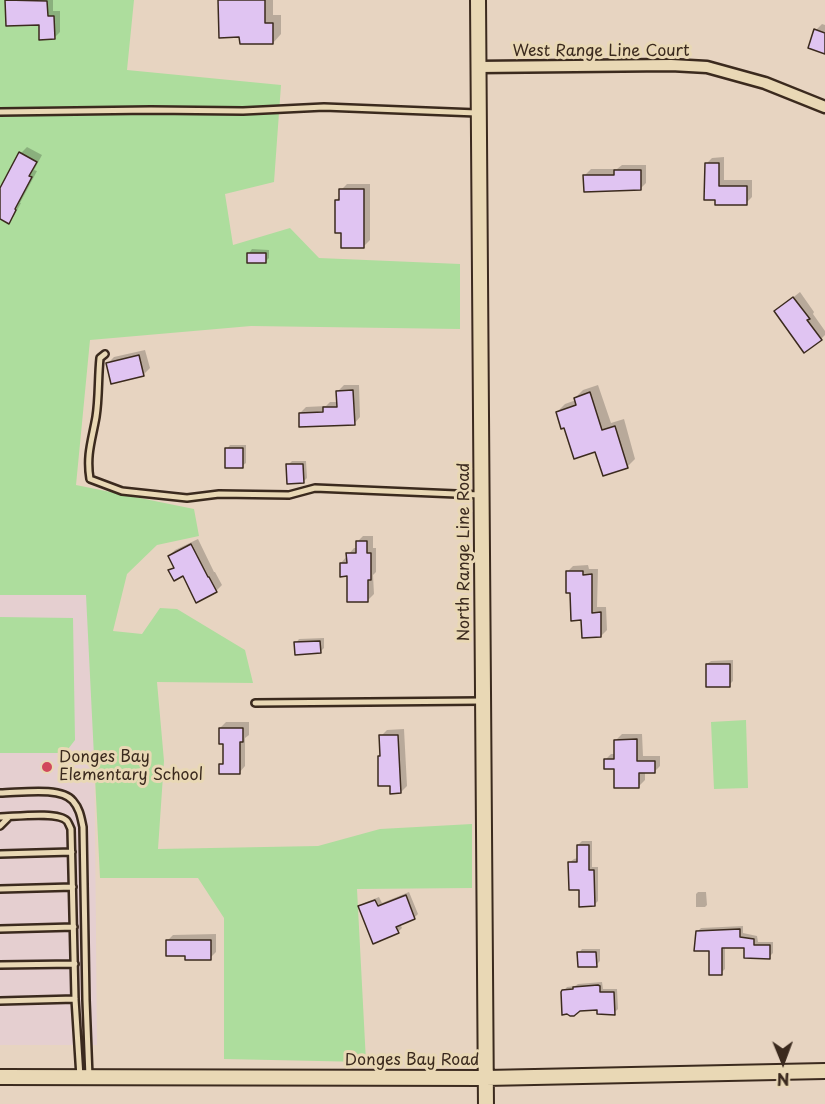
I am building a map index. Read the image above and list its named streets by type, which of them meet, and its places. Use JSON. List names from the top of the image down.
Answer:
{
  "streets": {
    "street": ["West Range Line Court", "North Range Line Road", "Donges Bay Road"]
  },
  "crossings": [
    ["West Range Line Court", "North Range Line Road"],
    ["North Range Line Road", "Donges Bay Road"]
  ],
  "places": ["Donges Bay Elementary School"],
  "north": "bottom"
}
